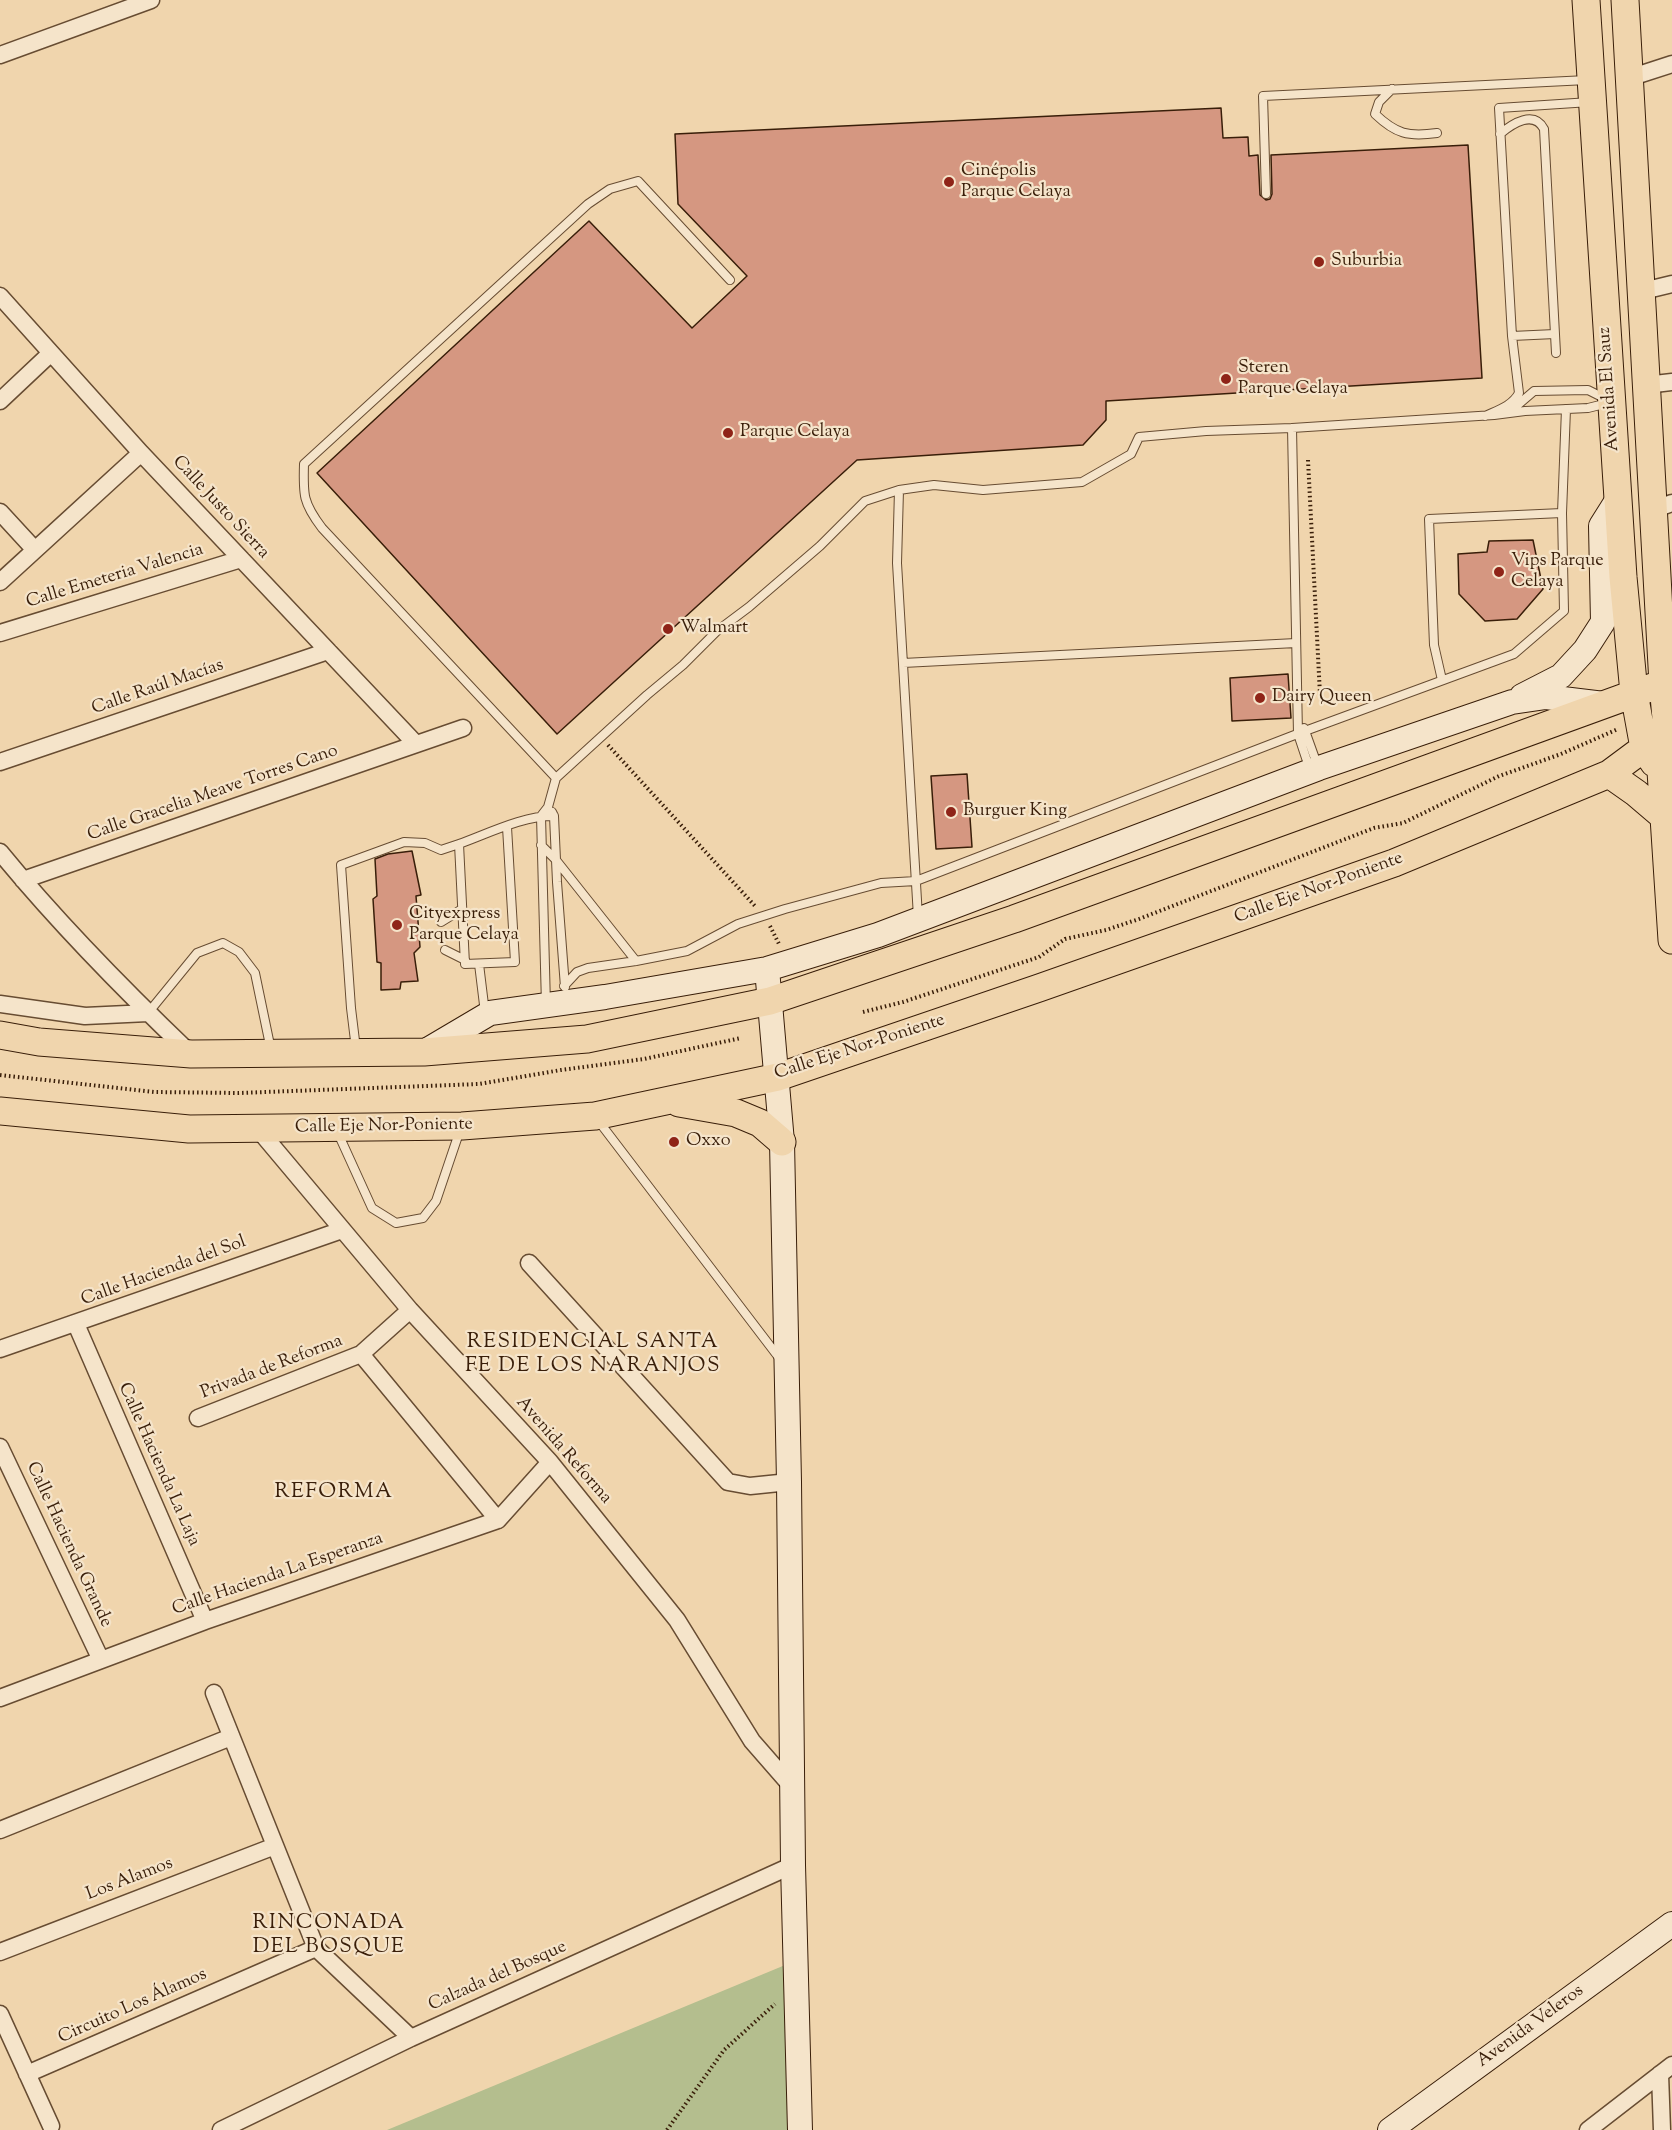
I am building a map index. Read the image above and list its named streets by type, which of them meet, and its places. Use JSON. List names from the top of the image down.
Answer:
{
  "streets": {
    "main road": ["Avenida El Sauz", "Calle Eje Nor-Poniente", "Avenida Veleros"],
    "street": [
      "Calle Justo Sierra",
      "Calle Emeteria Valencia",
      "Calle Raúl Macías",
      "Calle Gracelia Meave Torres Cano",
      "Calle Hacienda del Sol",
      "Privada de Reforma",
      "Avenida Reforma",
      "Calle Hacienda La Laja",
      "Calle Hacienda Grande",
      "Calle Hacienda La Esperanza",
      "Los Alamos",
      "Calzada del Bosque",
      "Circuito Los Álamos"
    ]
  },
  "crossings": [
    ["Avenida El Sauz", "Calle Eje Nor-Poniente"],
    ["Calle Justo Sierra", "Calle Emeteria Valencia"],
    ["Calle Justo Sierra", "Calle Raúl Macías"],
    ["Calle Justo Sierra", "Calle Gracelia Meave Torres Cano"],
    ["Calle Eje Nor-Poniente", "Avenida Reforma"],
    ["Calle Hacienda del Sol", "Avenida Reforma"],
    ["Calle Hacienda del Sol", "Calle Hacienda La Laja"],
    ["Avenida Reforma", "Calle Hacienda La Esperanza"],
    ["Calle Hacienda La Laja", "Calle Hacienda La Esperanza"],
    ["Calle Hacienda Grande", "Calle Hacienda La Esperanza"]
  ],
  "districts": ["RESIDENCIAL SANTA FE DE LOS NARANJOS", "REFORMA", "RINCONADA DEL BOSQUE"],
  "places": [
    "Cinépolis Parque Celaya",
    "Suburbia",
    "Steren Parque Celaya",
    "Parque Celaya",
    "Vips Parque Celaya",
    "Walmart",
    "Dairy Queen",
    "Burguer King",
    "Cityexpress Parque Celaya",
    "Oxxo"
  ]
}
